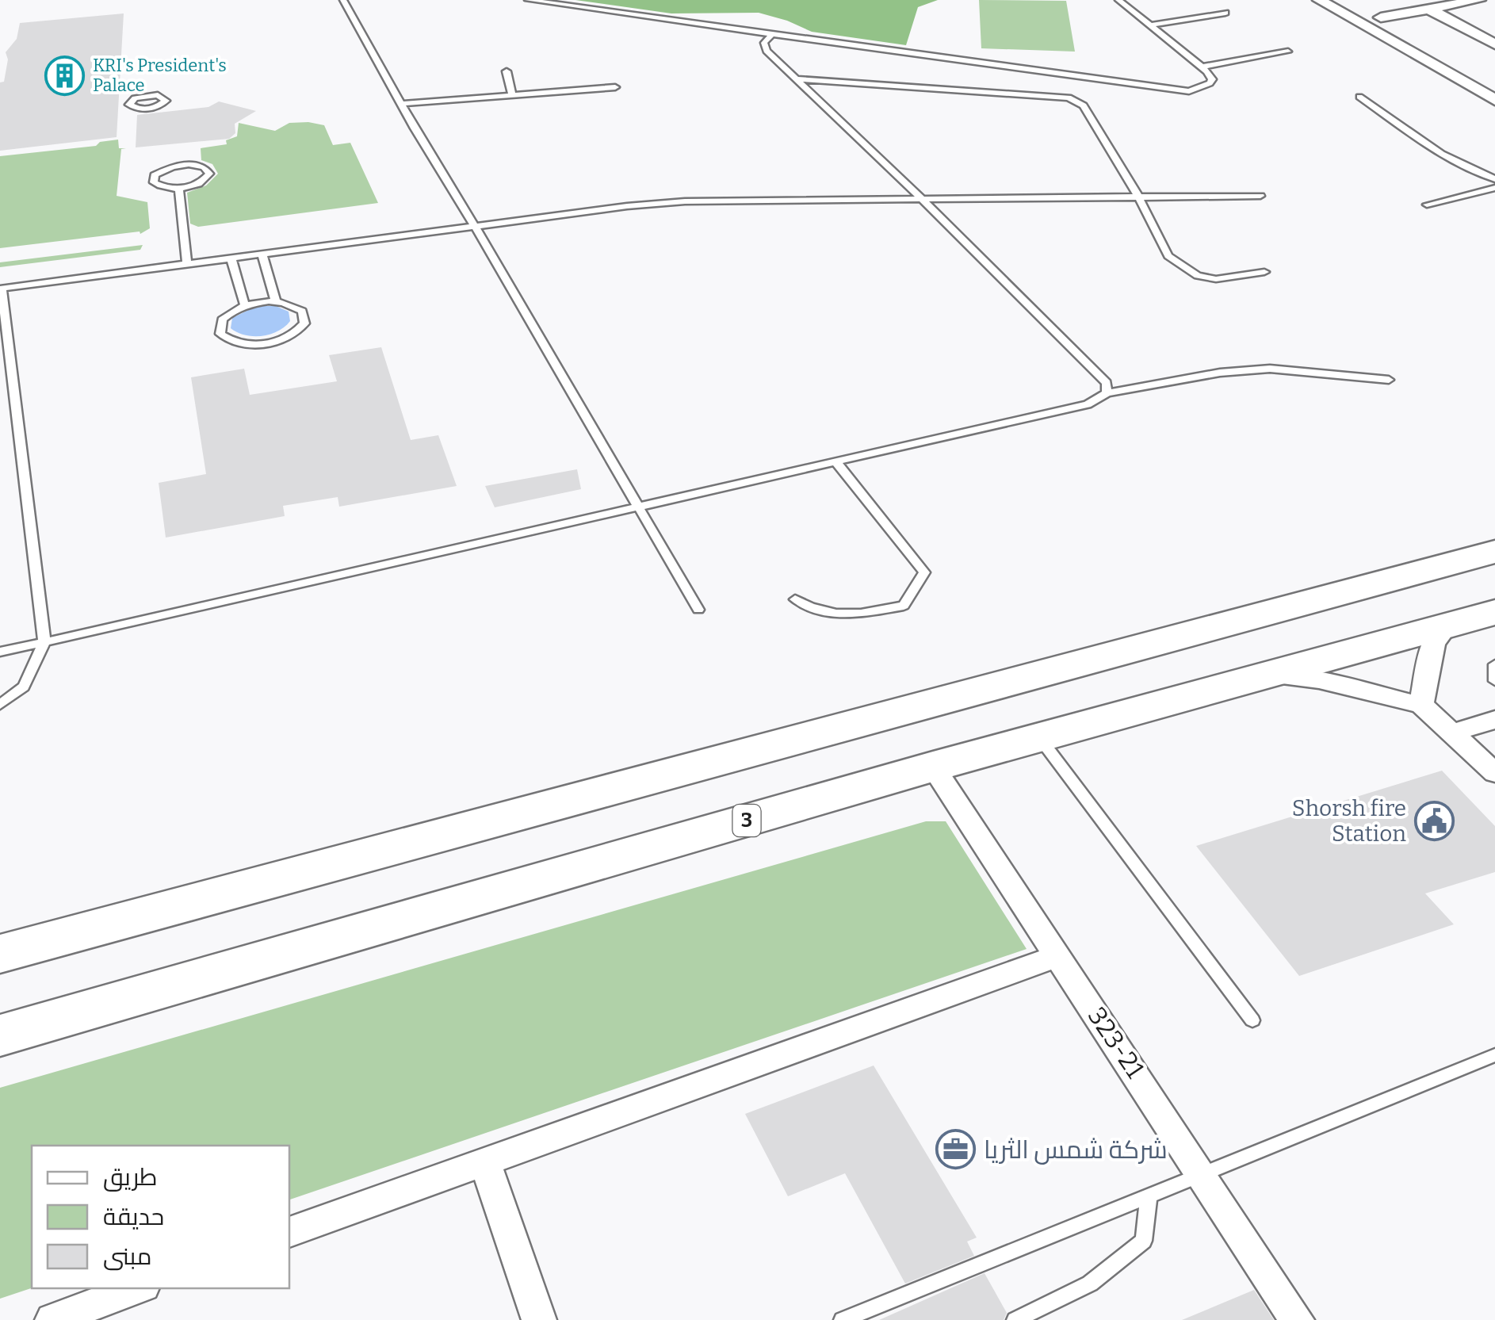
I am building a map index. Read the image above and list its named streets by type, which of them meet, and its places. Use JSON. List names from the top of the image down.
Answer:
{
  "streets": {
    "highway": ["3"],
    "street": ["323-21"]
  },
  "crossings": [
    ["3", "323-21"]
  ],
  "places": {
    "building": ["KRI's President's Palace"],
    "public building": ["Shorsh fire Station"],
    "office": ["شركة شمس الثريا"]
  },
  "legend": ["طريق", "حديقة", "مبنى"]
}
